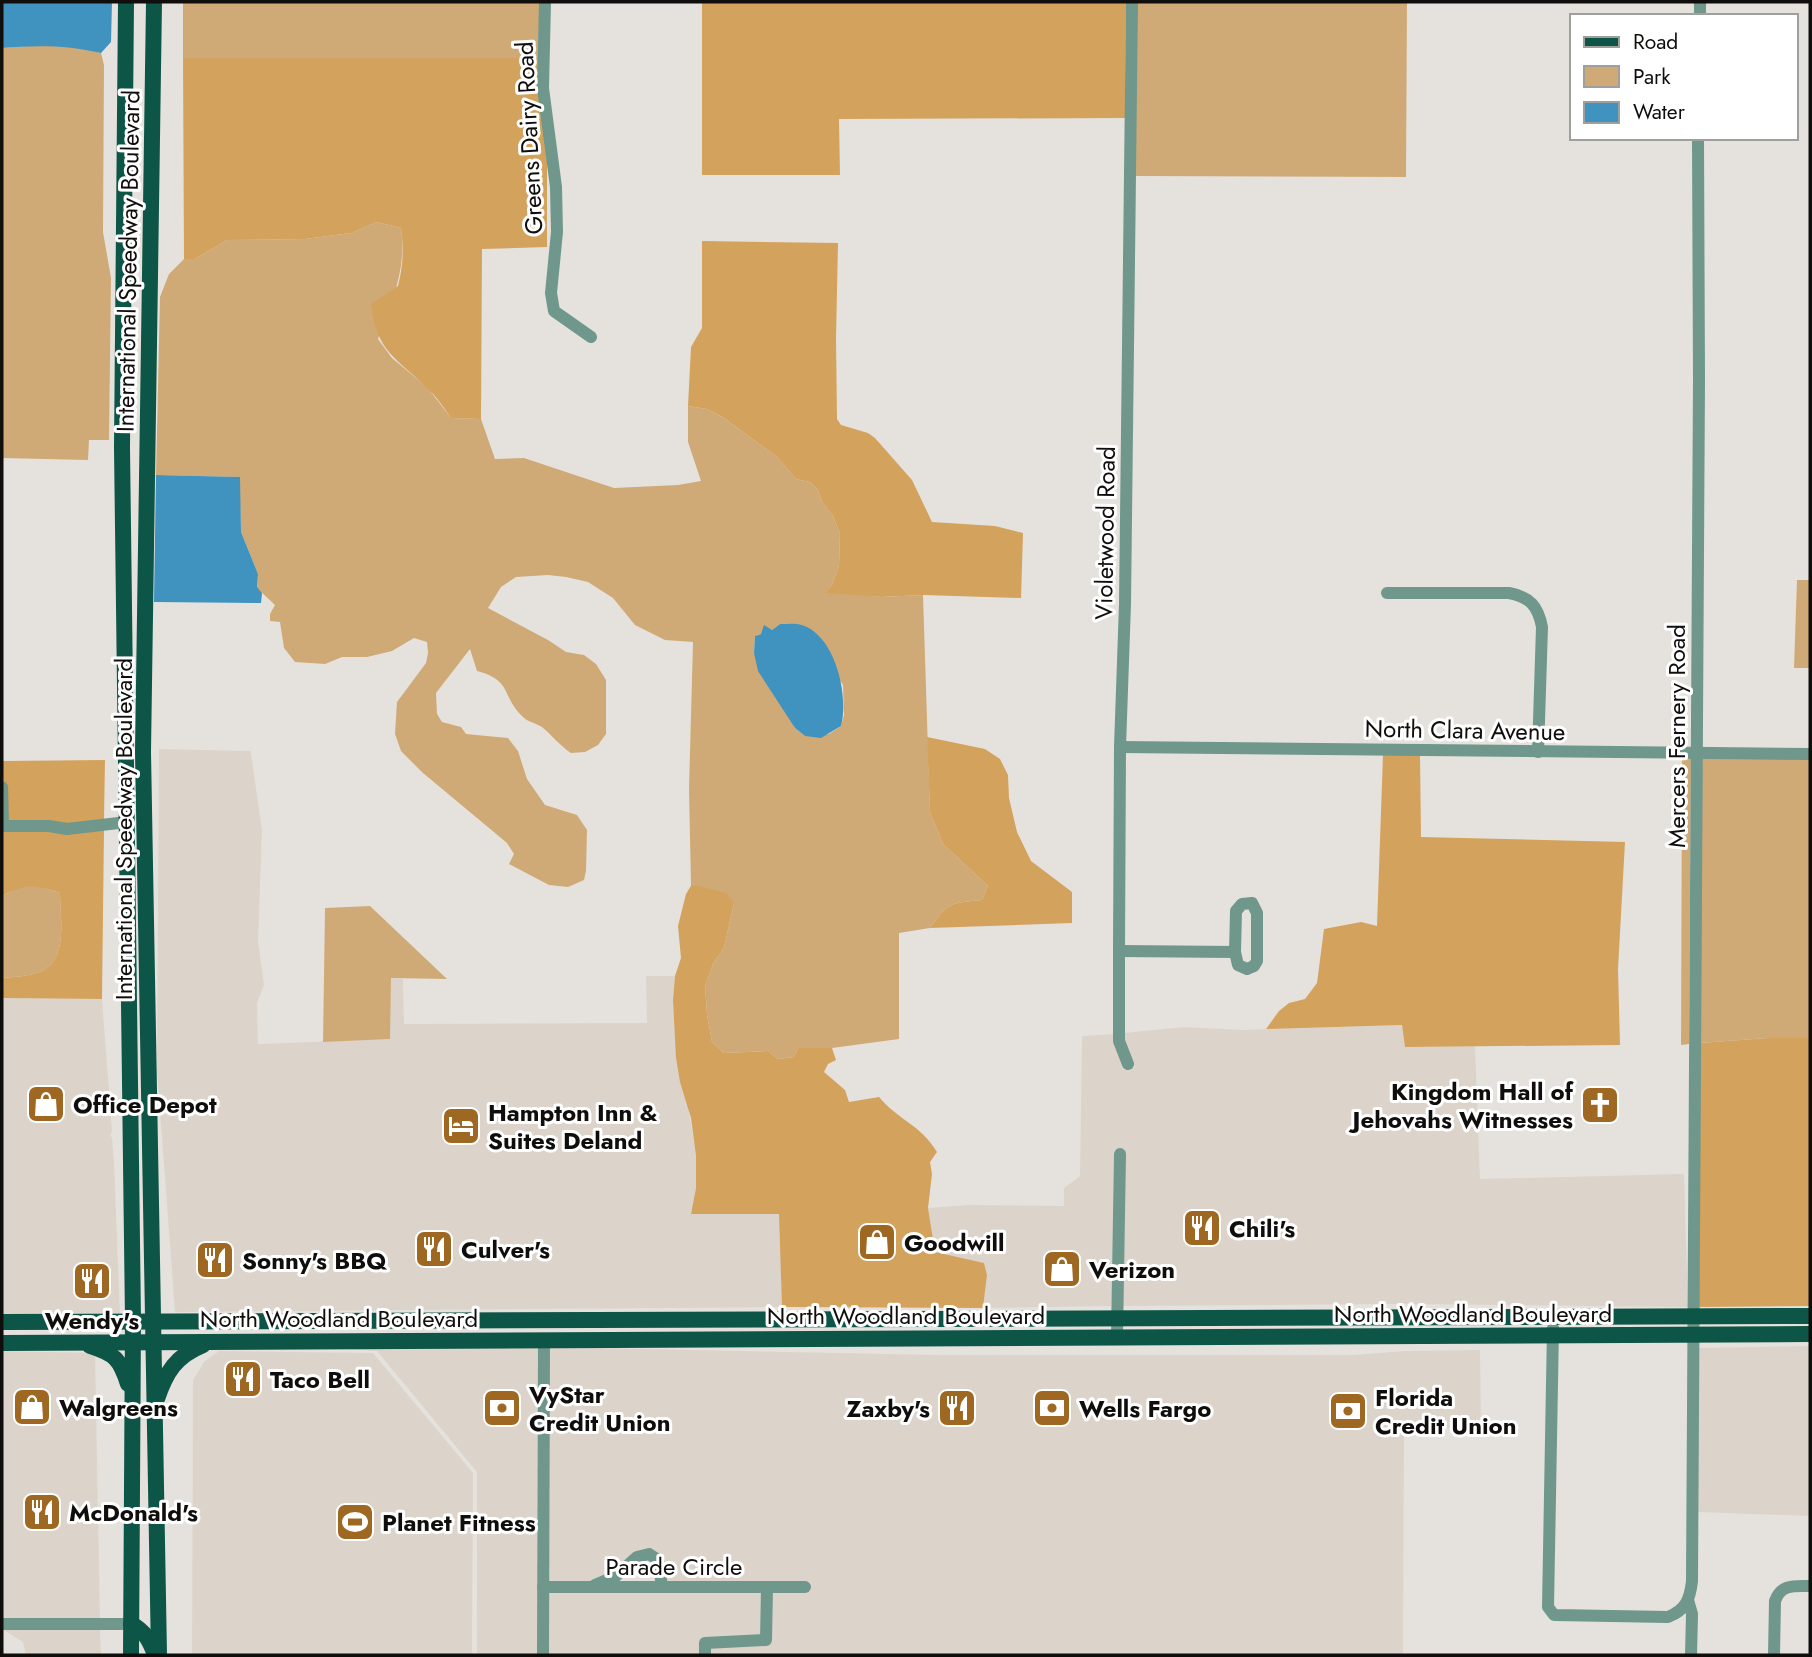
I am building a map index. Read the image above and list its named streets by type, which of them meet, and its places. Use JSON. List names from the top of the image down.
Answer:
{
  "streets": {
    "main road": ["International Speedway Boulevard", "North Woodland Boulevard"],
    "street": [
      "Greens Dairy Road",
      "Violetwood Road",
      "North Clara Avenue",
      "Mercers Fernery Road",
      "Parade Circle"
    ]
  },
  "crossings": [
    ["International Speedway Boulevard", "North Woodland Boulevard"],
    ["Violetwood Road", "North Clara Avenue"],
    ["North Clara Avenue", "Mercers Fernery Road"],
    ["Mercers Fernery Road", "North Woodland Boulevard"]
  ],
  "places": {
    "shop": [
      "Office Depot",
      "Goodwill",
      "Verizon",
      "Walgreens"
    ],
    "church": ["Kingdom Hall of Jehovahs Witnesses"],
    "hotel": ["Hampton Inn & Suites Deland"],
    "restaurant": [
      "Chili's",
      "Culver's",
      "Sonny's BBQ",
      "Wendy's",
      "Taco Bell",
      "Zaxby's",
      "McDonald's"
    ],
    "bank": ["VyStar Credit Union", "Wells Fargo", "Florida Credit Union"],
    "sports": ["Planet Fitness"]
  },
  "legend": ["Road", "Park", "Water"]
}
